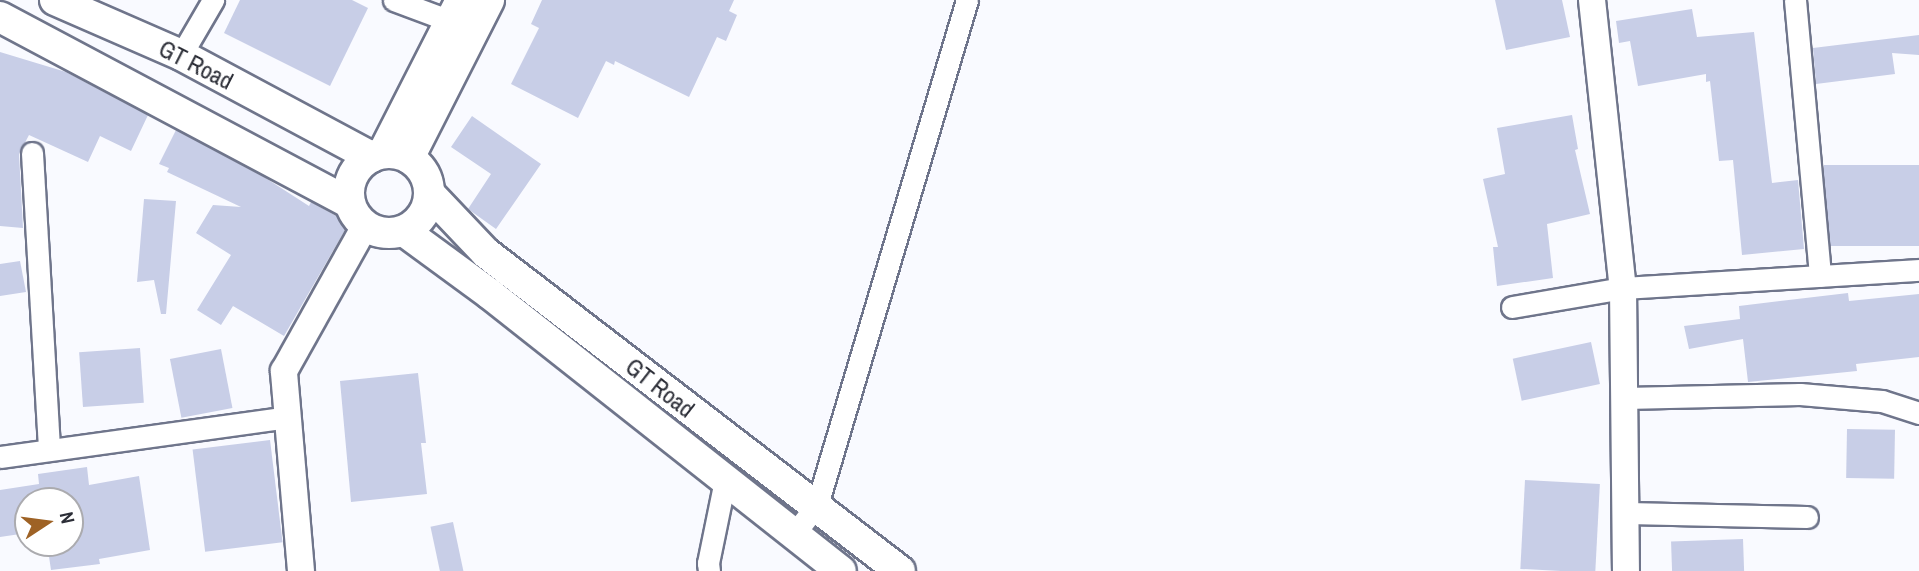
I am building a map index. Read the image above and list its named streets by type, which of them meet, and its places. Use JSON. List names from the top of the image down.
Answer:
{
  "streets": {
    "main road": ["GT Road"]
  },
  "north": "right"
}
